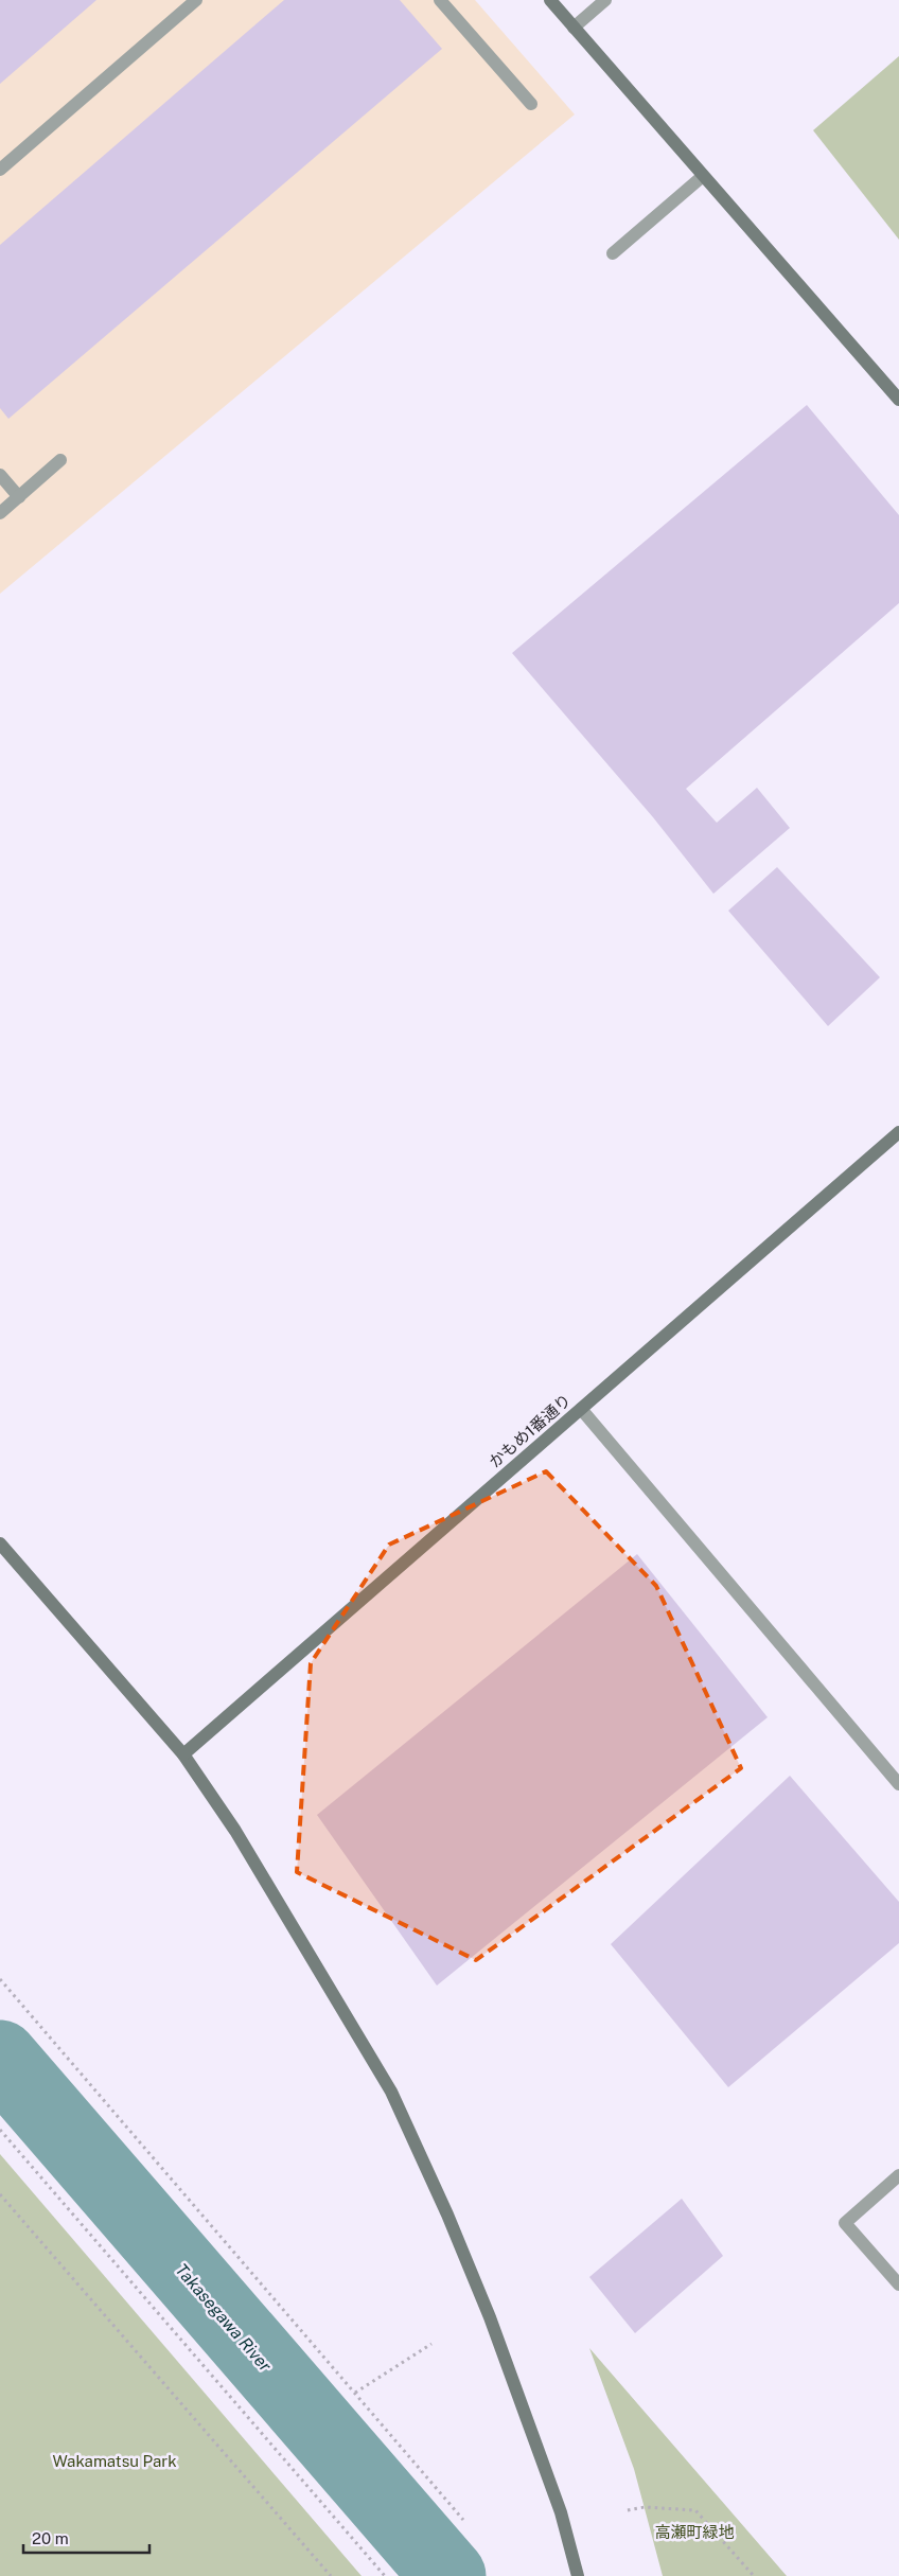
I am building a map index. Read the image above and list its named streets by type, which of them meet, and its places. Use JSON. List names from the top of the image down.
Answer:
{
  "streets": {
    "street": ["かもめ1番通り"]
  },
  "water": ["Takasegawa River"],
  "parks": ["Wakamatsu Park", "高瀬町緑地"],
  "scale_bar": "20 m"
}
